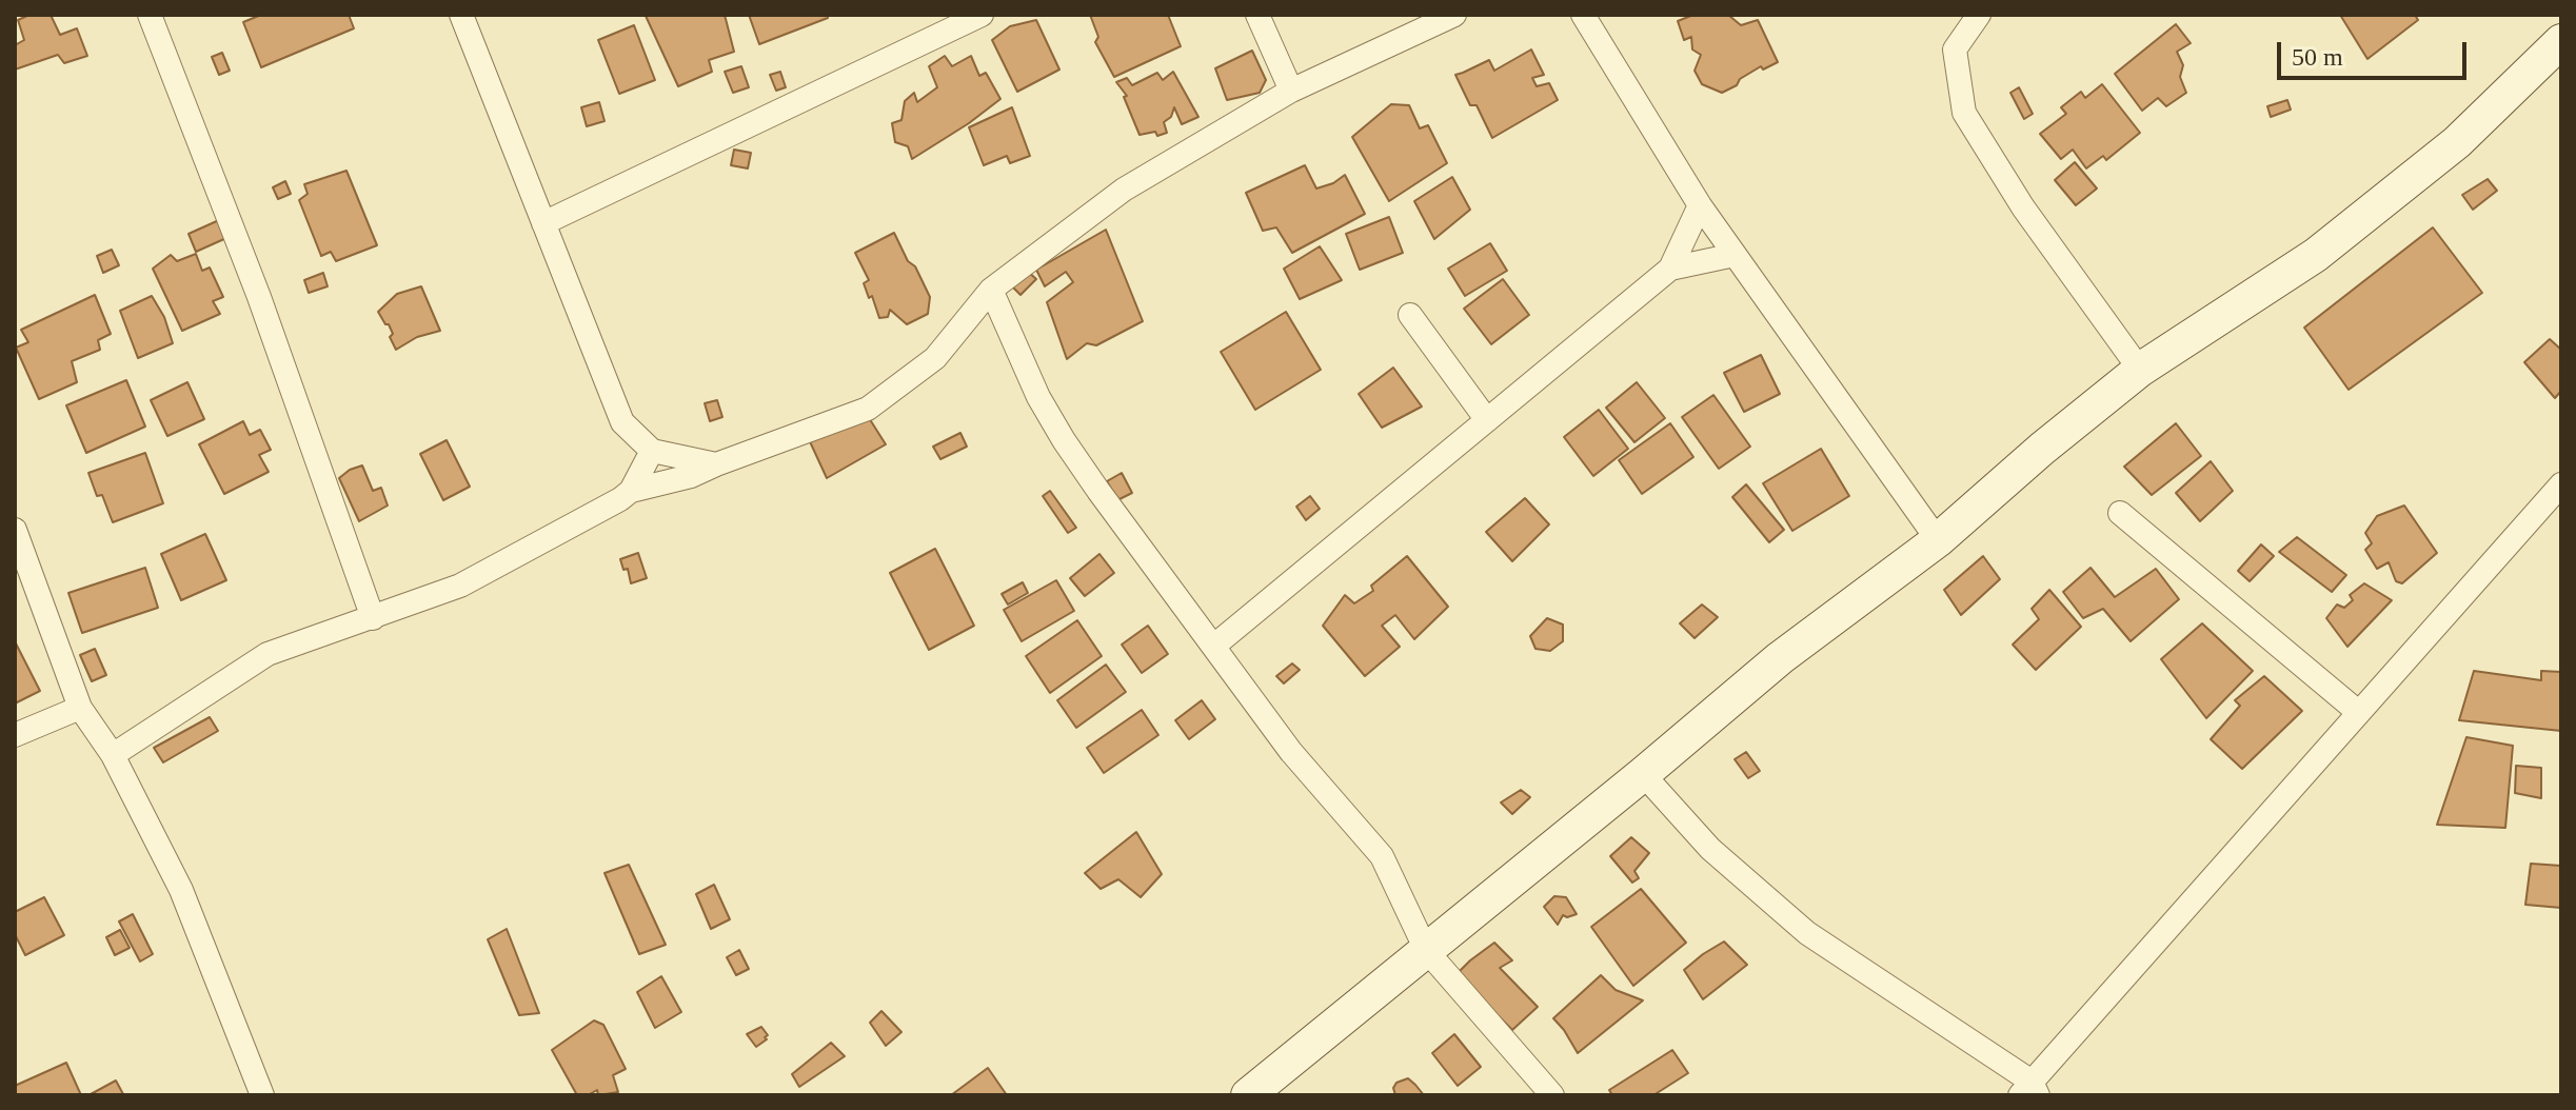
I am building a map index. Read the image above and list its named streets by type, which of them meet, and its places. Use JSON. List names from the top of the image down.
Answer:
{
  "scale_bar": "50 m"
}
